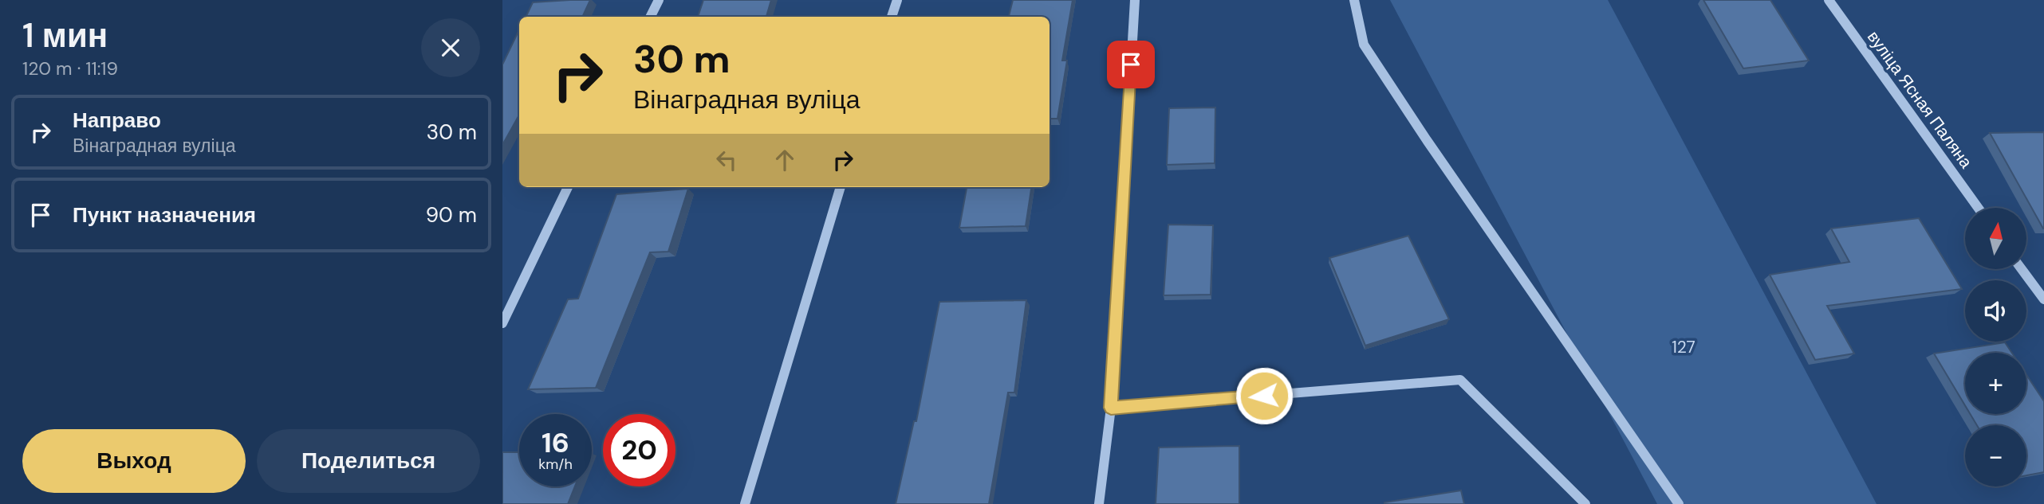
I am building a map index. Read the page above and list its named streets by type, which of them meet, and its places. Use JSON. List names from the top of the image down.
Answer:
{
  "streets": {
    "street": ["вуліца Ясная Паляна"]
  },
  "parks": ["127"],
  "north": "top",
  "page": {
    "heading": ["1 мин", "120 m · 11:19"],
    "turn": ["30 m", "Вінаградная вуліца"],
    "list": [
      {
        "name": "Направо",
        "note": "Вінаградная вуліца",
        "value": "30 m"
      },
      {
        "name": "Пункт назначения",
        "value": "90 m"
      }
    ],
    "map_buttons": ["+", "−"],
    "speed": "16 km/h",
    "limit": "20",
    "buttons": ["Выход", "Поделиться"]
  }
}
